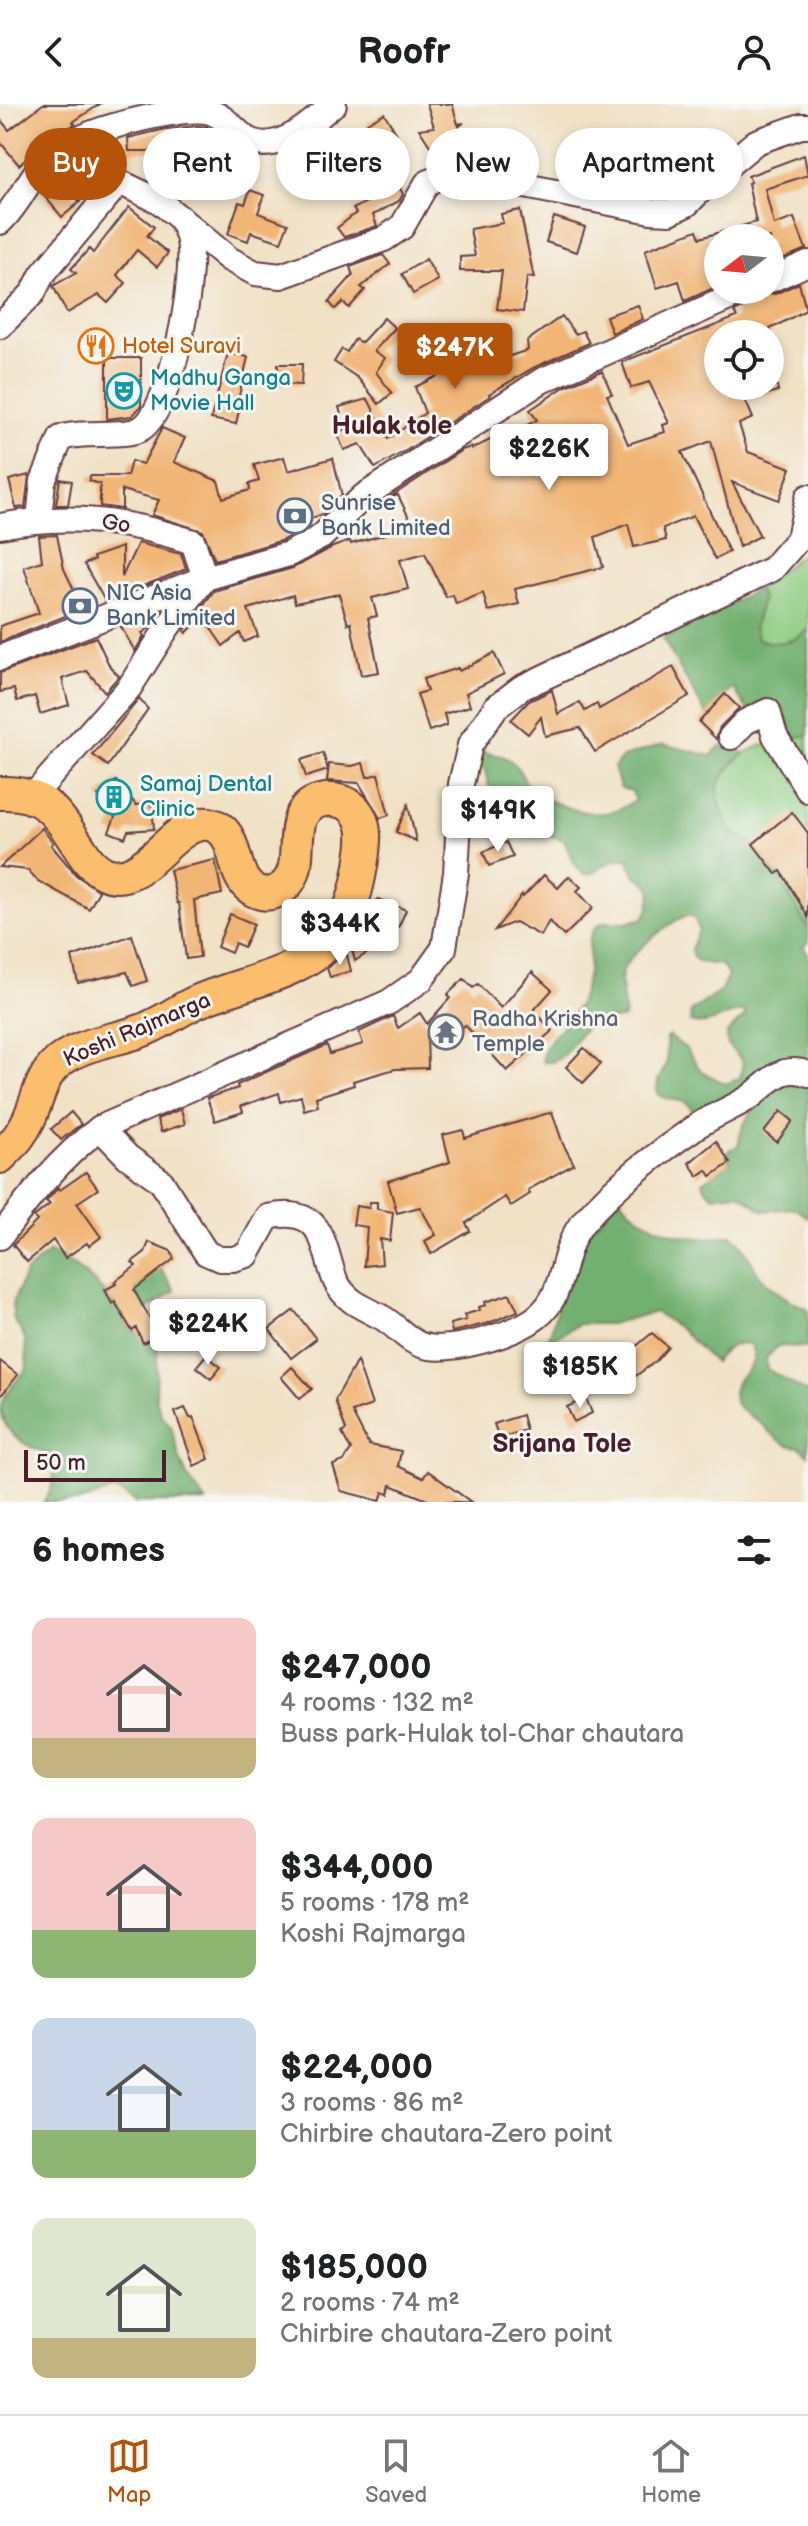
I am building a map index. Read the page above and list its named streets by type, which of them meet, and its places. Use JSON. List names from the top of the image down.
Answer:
{
  "streets": {
    "main road": ["Koshi Rajmarga"],
    "street": ["Go"]
  },
  "districts": ["Hulak tole", "Srijana Tole"],
  "places": {
    "restaurant": ["Hotel Suravi"],
    "theatre": ["Madhu Ganga Movie Hall"],
    "bank": ["Sunrise Bank Limited", "NIC Asia Bank Limited"],
    "building": ["Samaj Dental Clinic"],
    "temple": ["Radha Krishna Temple"]
  },
  "scale_bar": "50 m",
  "north": "left",
  "page": {
    "header": "Roofr",
    "chip": [
      "Buy",
      "Rent",
      "Filters",
      "New",
      "Apartment"
    ],
    "price": [
      "$247K",
      "$226K",
      "$149K",
      "$344K",
      "$224K",
      "$185K"
    ],
    "scale": "50 m",
    "heading": "6 homes",
    "list": [
      {
        "name": "$247,000",
        "note": "4 rooms · 132 m² · Buss park-Hulak tol-Char chautara"
      },
      {
        "name": "$344,000",
        "note": "5 rooms · 178 m² · Koshi Rajmarga"
      },
      {
        "name": "$224,000",
        "note": "3 rooms · 86 m² · Chirbire chautara-Zero point"
      },
      {
        "name": "$185,000",
        "note": "2 rooms · 74 m² · Chirbire chautara-Zero point"
      }
    ],
    "tabs": ["Map", "Saved", "Home"]
  }
}
